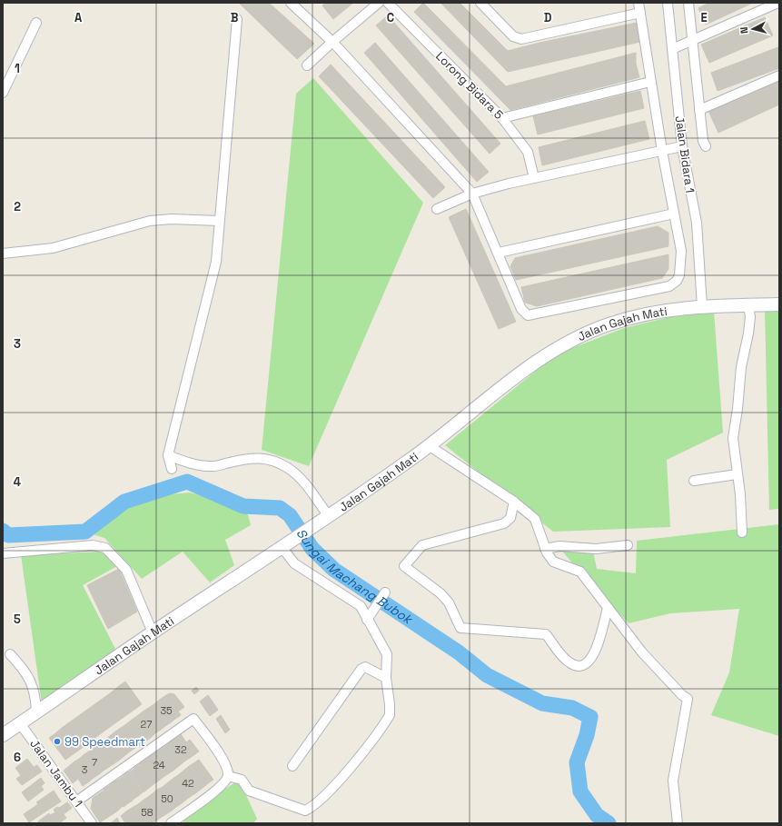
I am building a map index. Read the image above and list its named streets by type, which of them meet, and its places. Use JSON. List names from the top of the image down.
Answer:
{
  "streets": {
    "main road": ["Jalan Gajah Mati"],
    "street": ["Lorong Bidara 5", "Jalan Bidara 1", "Jalan Jambu 1"]
  },
  "crossings": [
    ["Jalan Bidara 1", "Jalan Gajah Mati"],
    ["Jalan Gajah Mati", "Jalan Jambu 1"]
  ],
  "water": ["Sungai Machang Bubok"],
  "places": ["99 Speedmart"],
  "house_numbers": [
    "35",
    "27",
    "32",
    "7",
    "24",
    "3",
    "42",
    "50",
    "58"
  ],
  "north": "left",
  "grid": {
    "columns": [
      "A",
      "B",
      "C",
      "D",
      "E"
    ],
    "rows": [
      "1",
      "2",
      "3",
      "4",
      "5",
      "6"
    ]
  }
}
